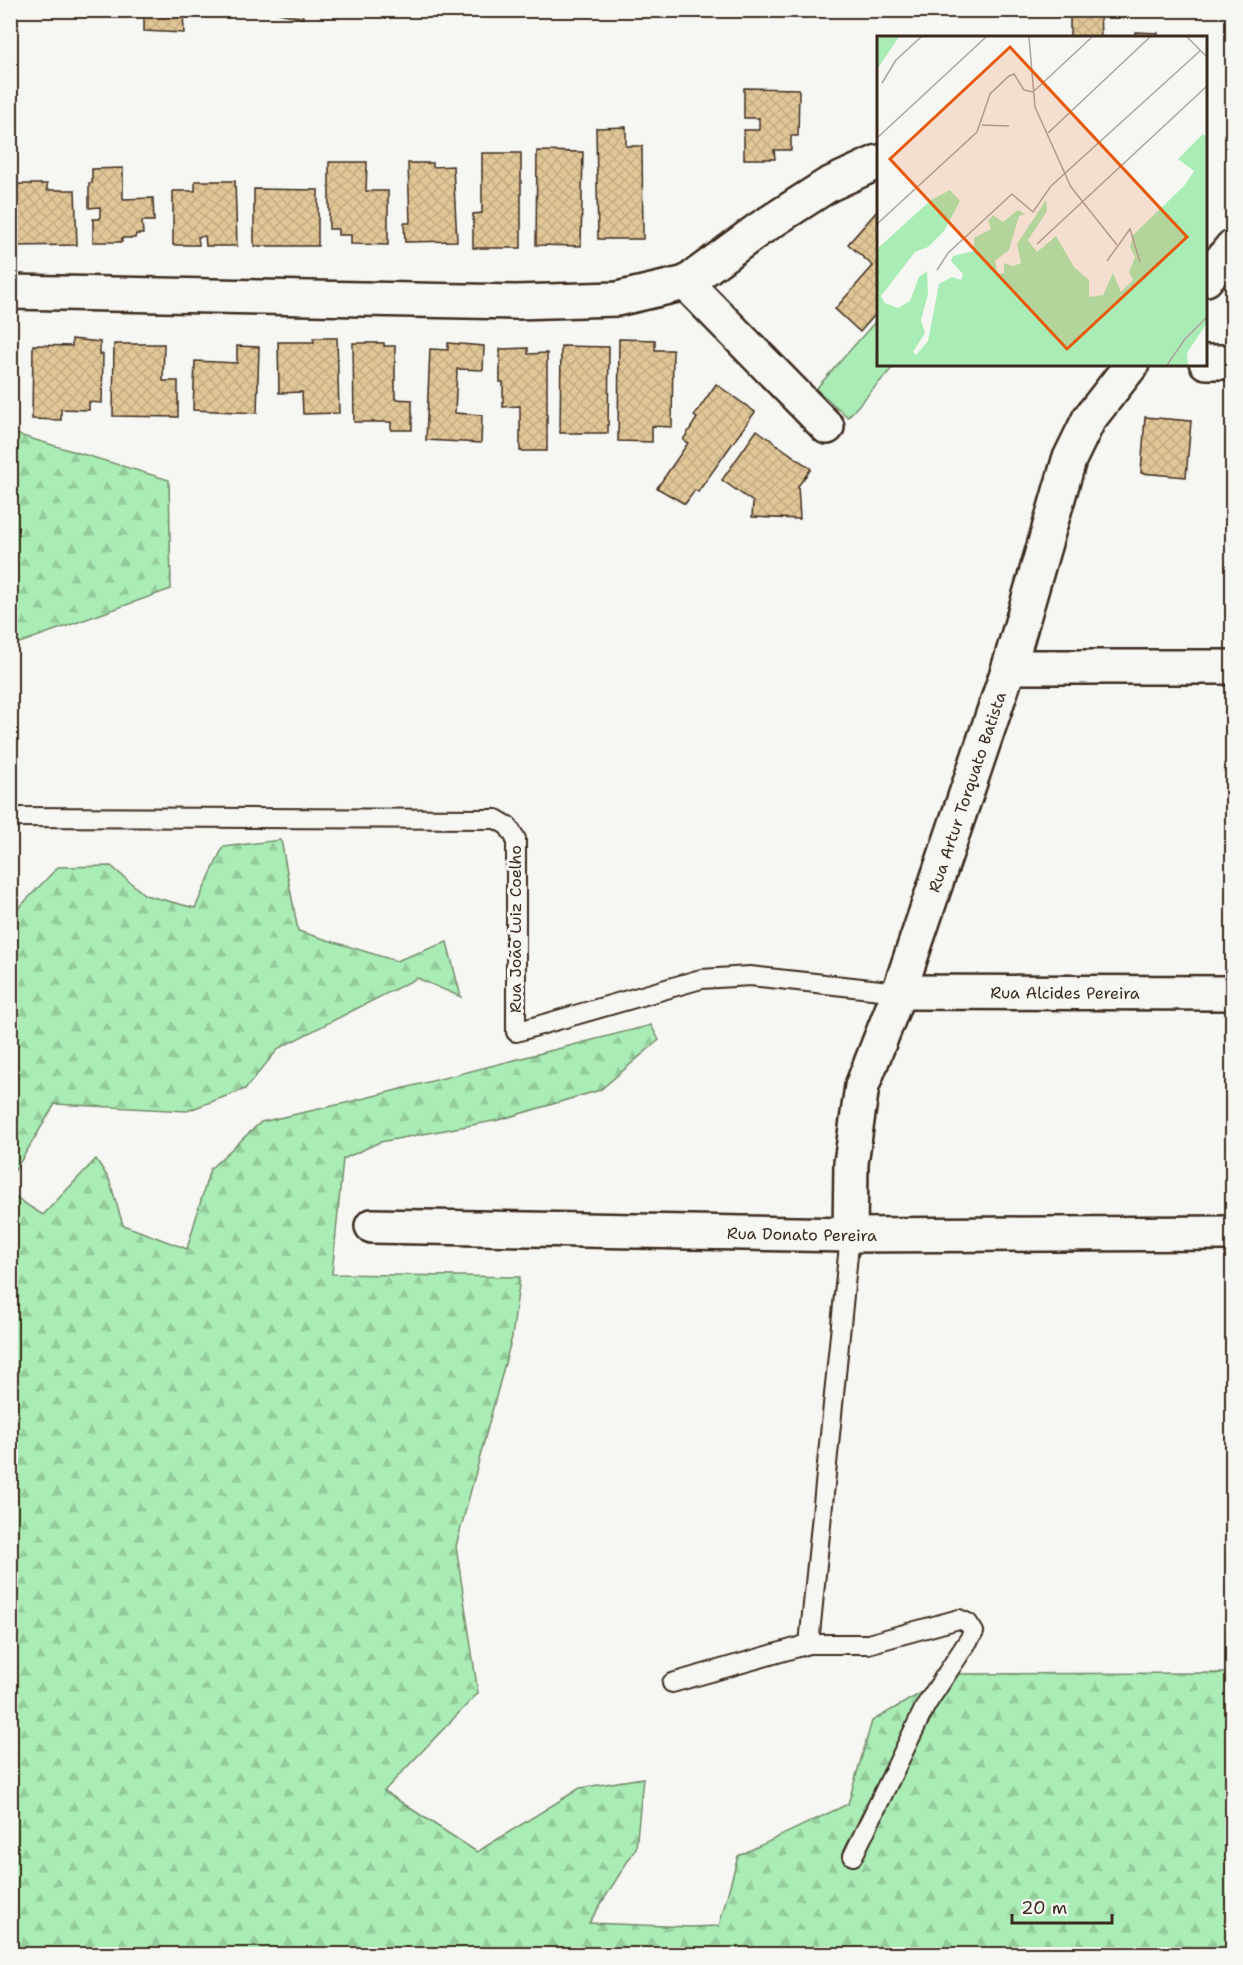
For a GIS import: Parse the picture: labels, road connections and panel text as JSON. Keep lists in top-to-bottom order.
{
  "streets": {
    "street": ["Rua Artur Torquato Batista", "Rua Alcides Pereira", "Rua Donato Pereira"],
    "lane": ["Rua João Luiz Coelho"]
  },
  "crossings": [
    ["Rua Artur Torquato Batista", "Rua João Luiz Coelho"],
    ["Rua Artur Torquato Batista", "Rua Alcides Pereira"],
    ["Rua Artur Torquato Batista", "Rua Donato Pereira"],
    ["Rua João Luiz Coelho", "Rua Alcides Pereira"]
  ],
  "scale_bar": "20 m"
}
